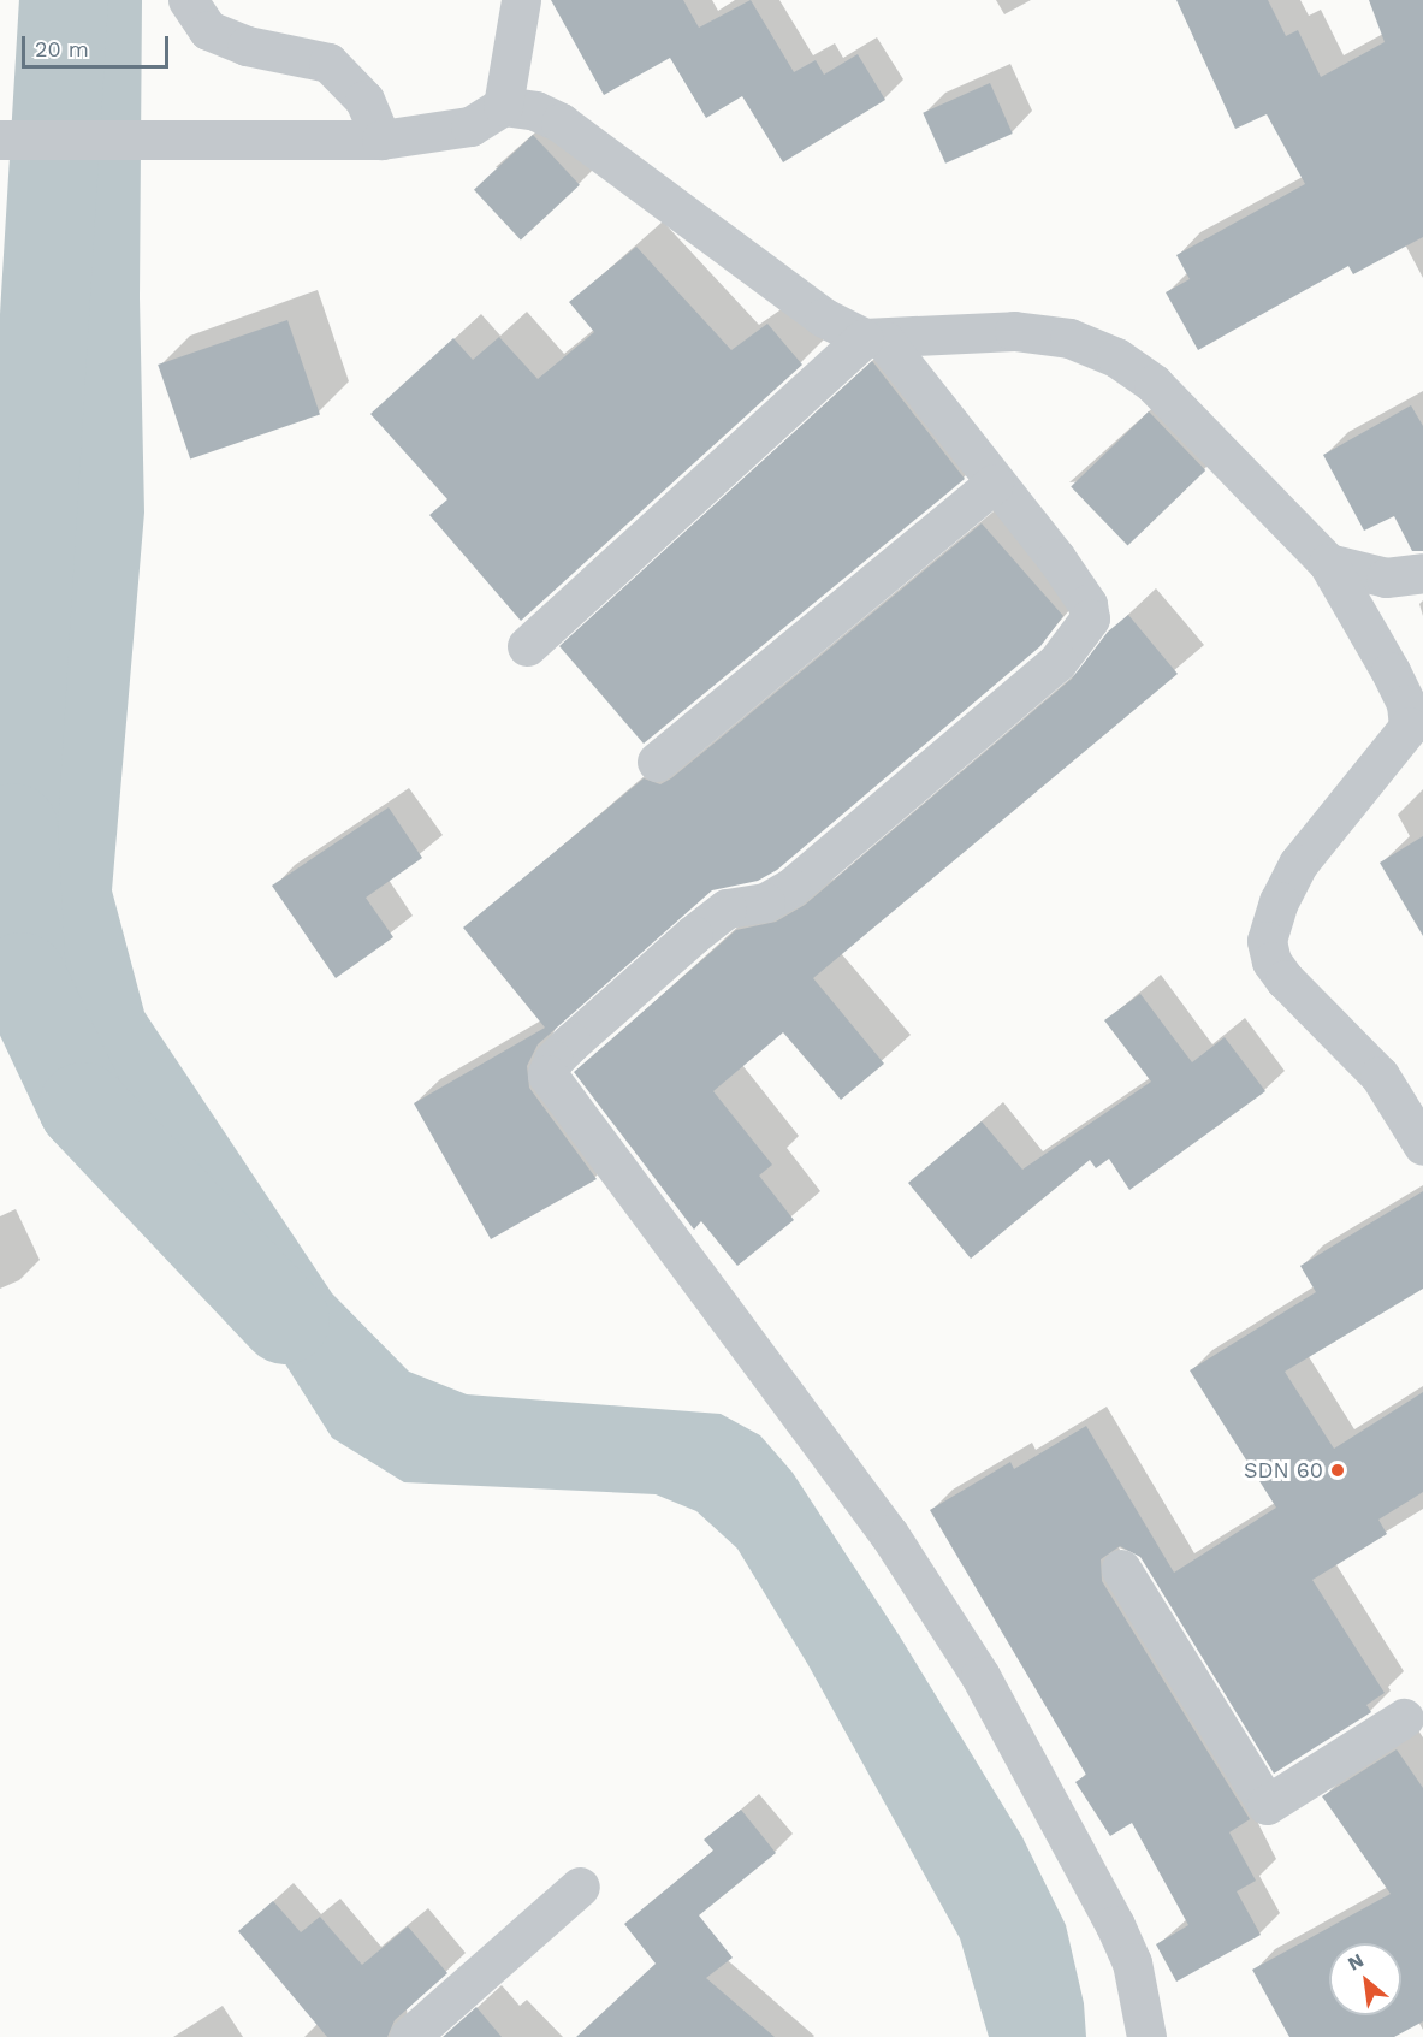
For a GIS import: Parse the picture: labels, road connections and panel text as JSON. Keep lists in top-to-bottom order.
{
  "places": ["SDN 60"],
  "scale_bar": "20 m",
  "north": "top left"
}
